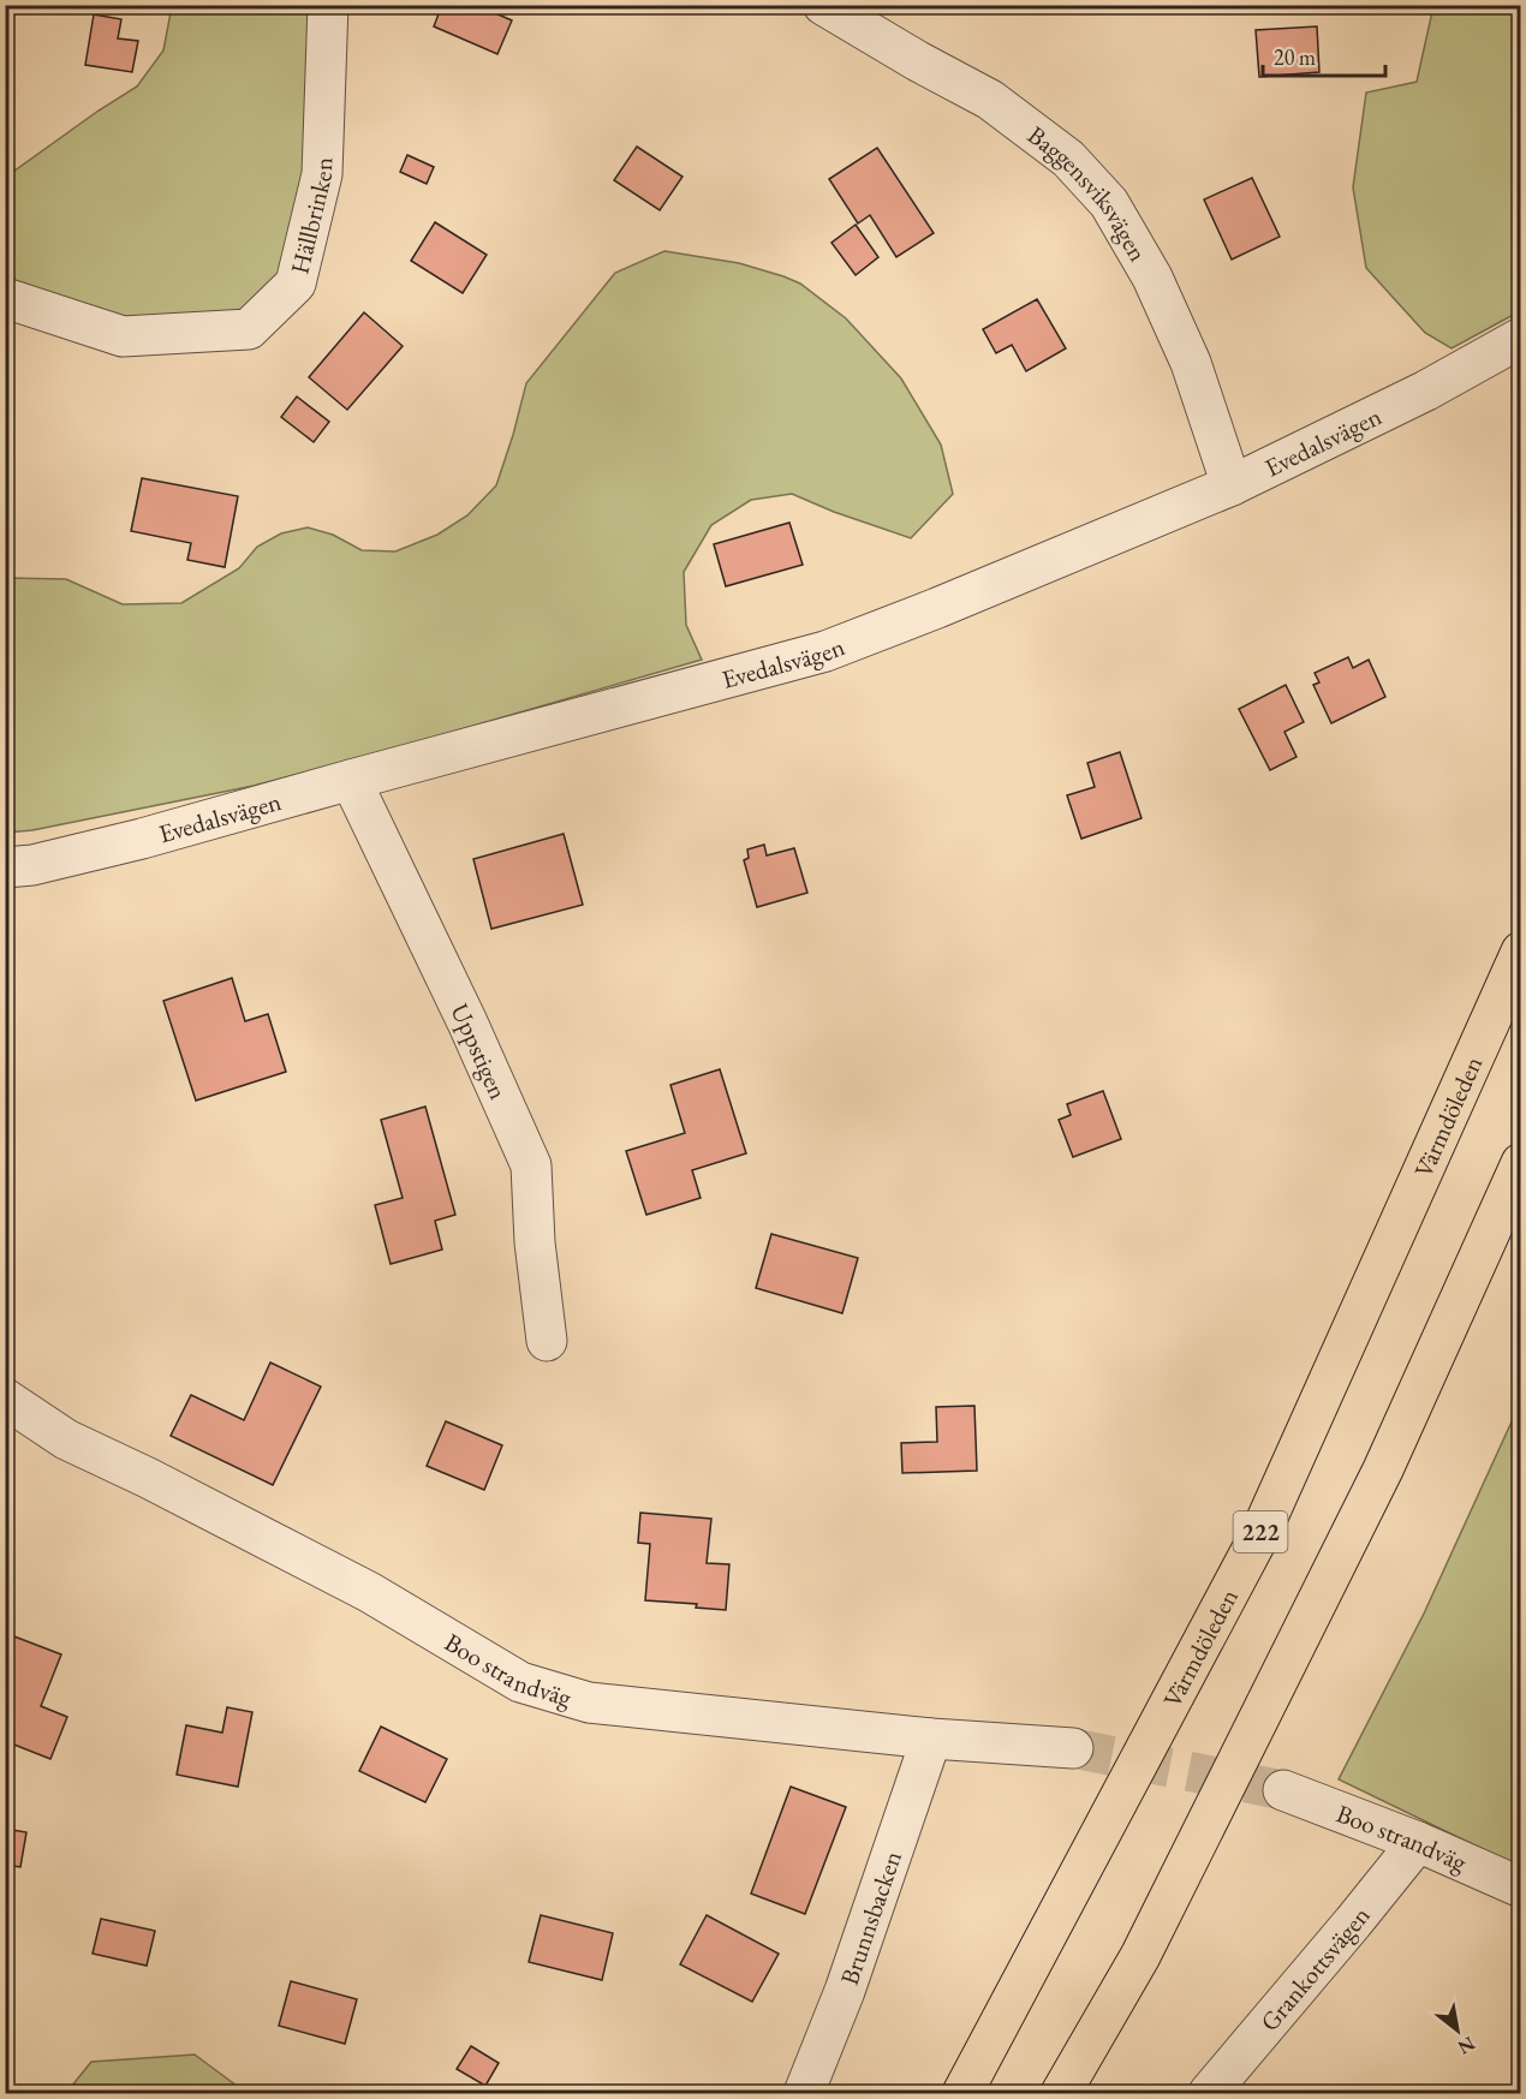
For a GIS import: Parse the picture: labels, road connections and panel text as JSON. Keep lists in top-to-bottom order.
{
  "streets": {
    "highway": ["Värmdöleden", "222"],
    "street": [
      "Baggensviksvägen",
      "Hällbrinken",
      "Evedalsvägen",
      "Uppstigen",
      "Boo strandväg",
      "Brunnsbacken",
      "Grankottsvägen"
    ]
  },
  "crossings": [
    ["Baggensviksvägen", "Evedalsvägen"],
    ["Evedalsvägen", "Uppstigen"],
    ["Boo strandväg", "Brunnsbacken"],
    ["Boo strandväg", "Grankottsvägen"]
  ],
  "scale_bar": "20 m",
  "north": "bottom right"
}
